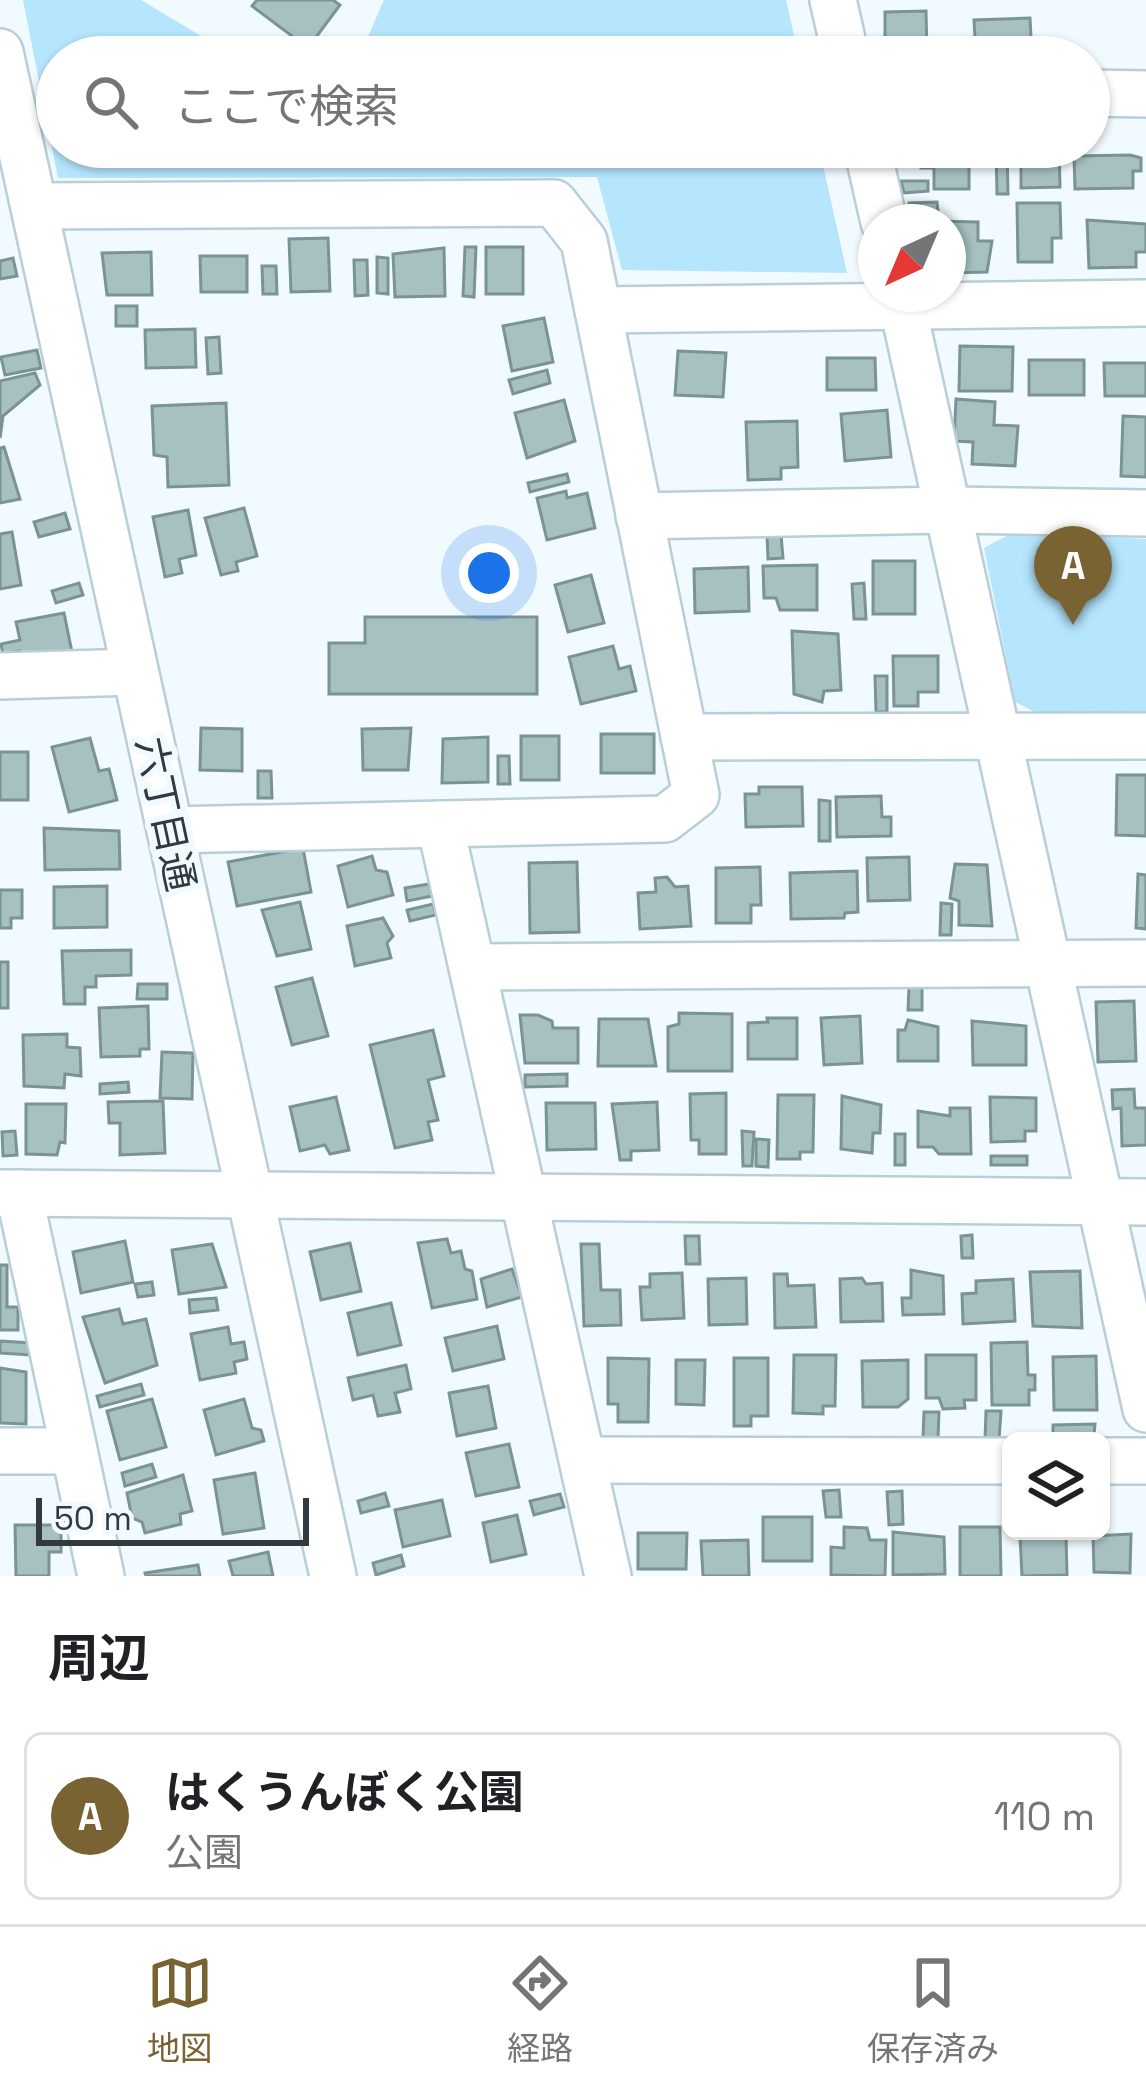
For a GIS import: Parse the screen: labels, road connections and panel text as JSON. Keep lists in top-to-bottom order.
{
  "streets": {
    "street": ["六丁目通"]
  },
  "scale_bar": "50 m",
  "north": "bottom left",
  "page": {
    "search": "ここで検索",
    "pins": "A",
    "scale": "50 m",
    "heading": "周辺",
    "list": [
      {
        "mark": "A",
        "name": "はくうんぼく公園",
        "note": "公園",
        "value": "110 m"
      }
    ],
    "nav": ["地図", "経路", "保存済み"]
  }
}
